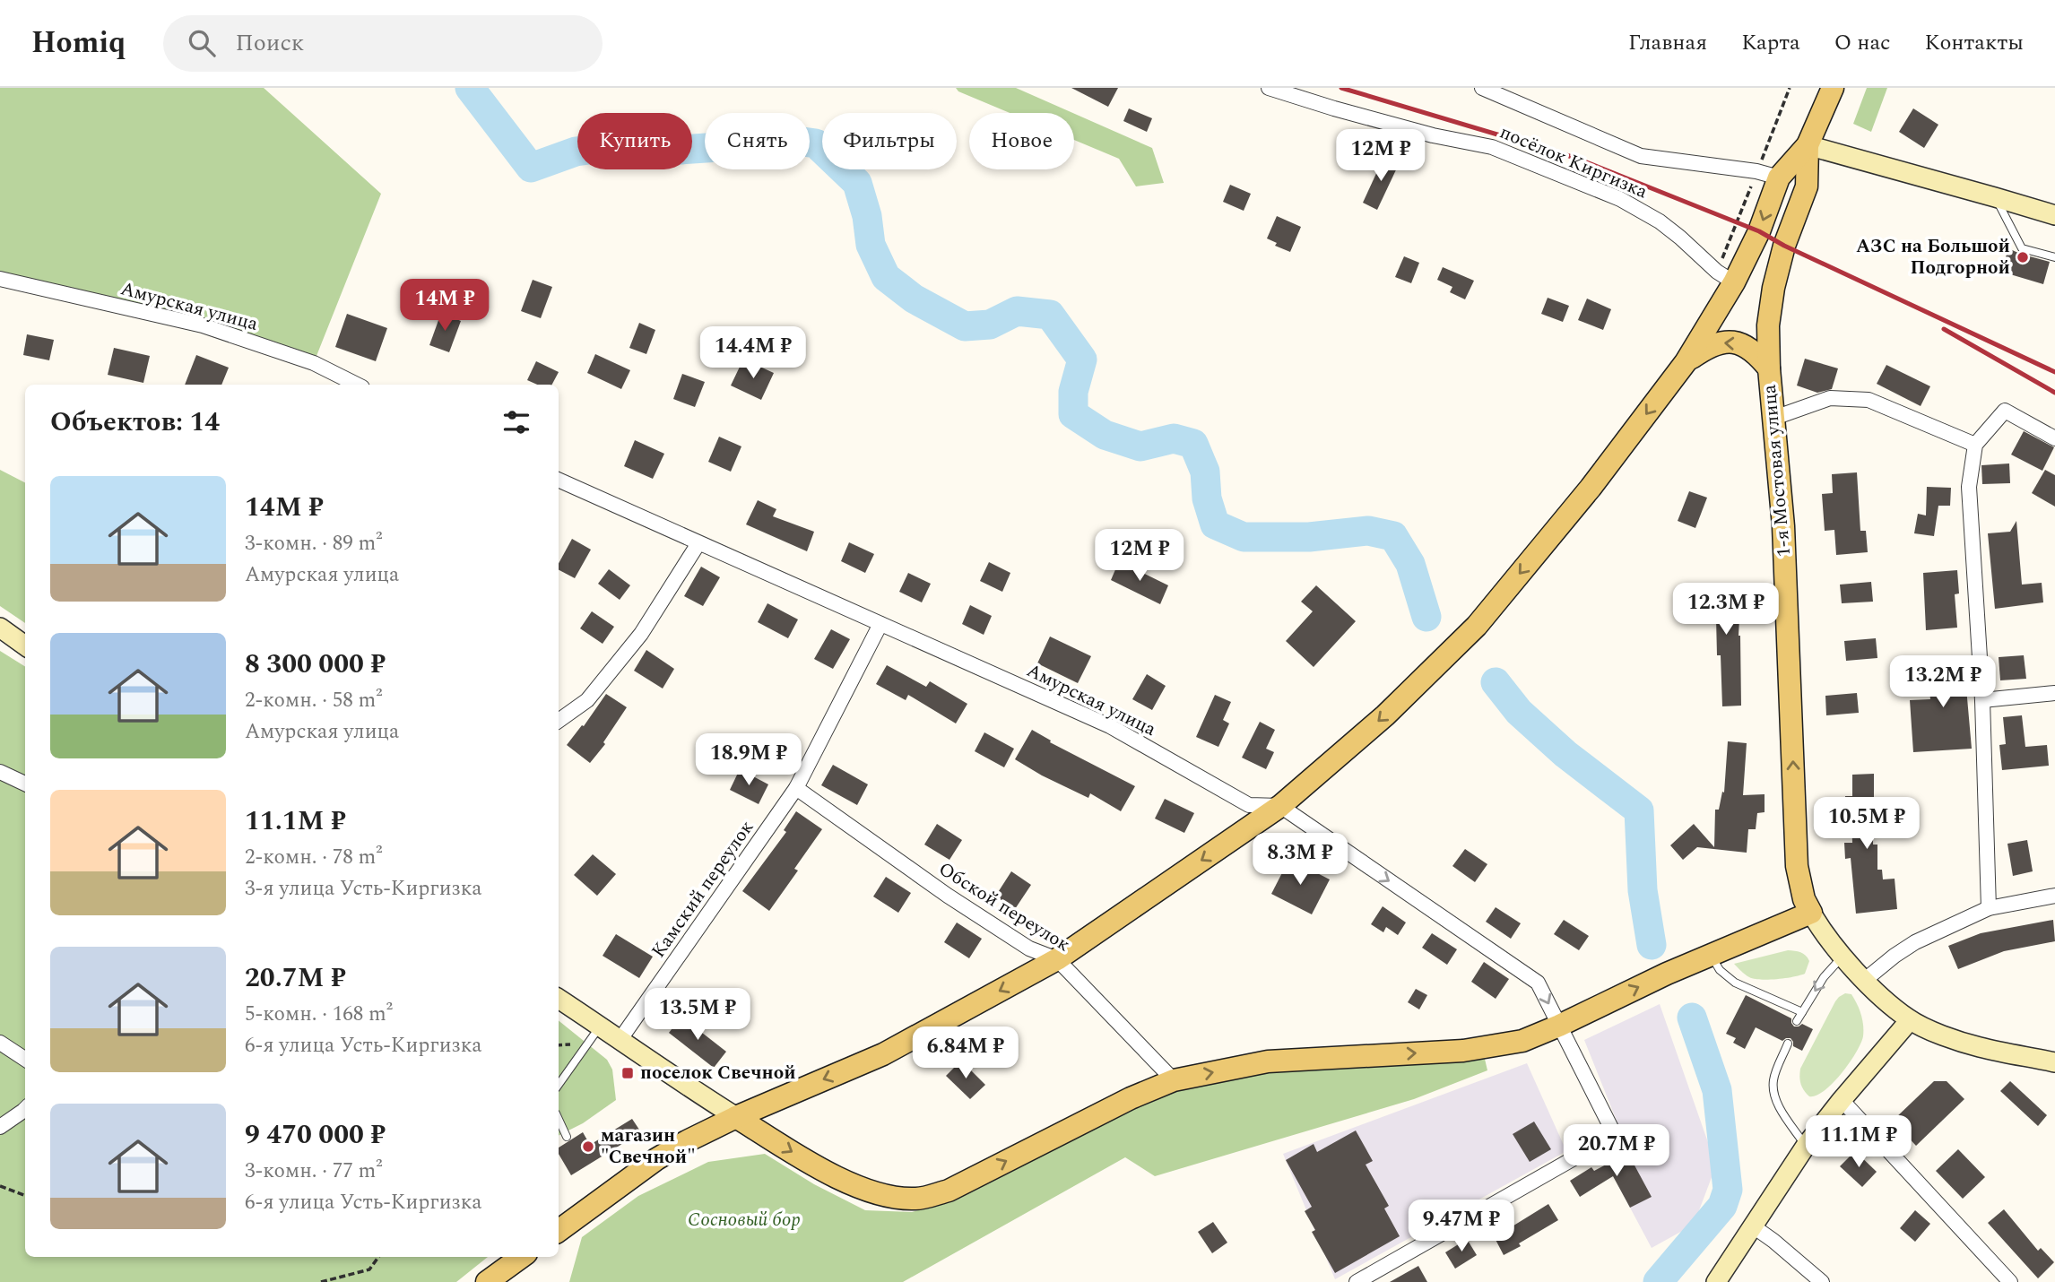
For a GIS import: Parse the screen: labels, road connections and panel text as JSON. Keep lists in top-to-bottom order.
{
  "streets": {
    "main road": ["1-я Мостовая улица"],
    "street": [
      "посёлок Киргизка",
      "Амурская улица",
      "Камский переулок",
      "Обской переулок"
    ]
  },
  "crossings": [
    ["Амурская улица", "Камский переулок"],
    ["Камский переулок", "Обской переулок"]
  ],
  "parks": ["Сосновый бор"],
  "places": {
    "other": ["АЗС на Большой Подгорной", "магазин \"Свечной\""],
    "transit": ["поселок Свечной"]
  },
  "page": {
    "header": "Homiq",
    "search": "Поиск",
    "nav": [
      "Главная",
      "Карта",
      "О нас",
      "Контакты"
    ],
    "chip": [
      "Купить",
      "Снять",
      "Фильтры",
      "Новое"
    ],
    "price": [
      "12M ₽",
      "14M ₽",
      "14.4M ₽",
      "12M ₽",
      "12.3M ₽",
      "13.2M ₽",
      "18.9M ₽",
      "10.5M ₽",
      "8.3M ₽",
      "13.5M ₽",
      "6.84M ₽",
      "11.1M ₽",
      "20.7M ₽",
      "9.47M ₽"
    ],
    "heading": "Объектов: 14",
    "list": [
      {
        "name": "14M ₽",
        "note": "3-комн. · 89 m² · Амурская улица"
      },
      {
        "name": "8 300 000 ₽",
        "note": "2-комн. · 58 m² · Амурская улица"
      },
      {
        "name": "11.1M ₽",
        "note": "2-комн. · 78 m² · 3-я улица Усть-Киргизка"
      },
      {
        "name": "20.7M ₽",
        "note": "5-комн. · 168 m² · 6-я улица Усть-Киргизка"
      },
      {
        "name": "9 470 000 ₽",
        "note": "3-комн. · 77 m² · 6-я улица Усть-Киргизка"
      }
    ]
  }
}
